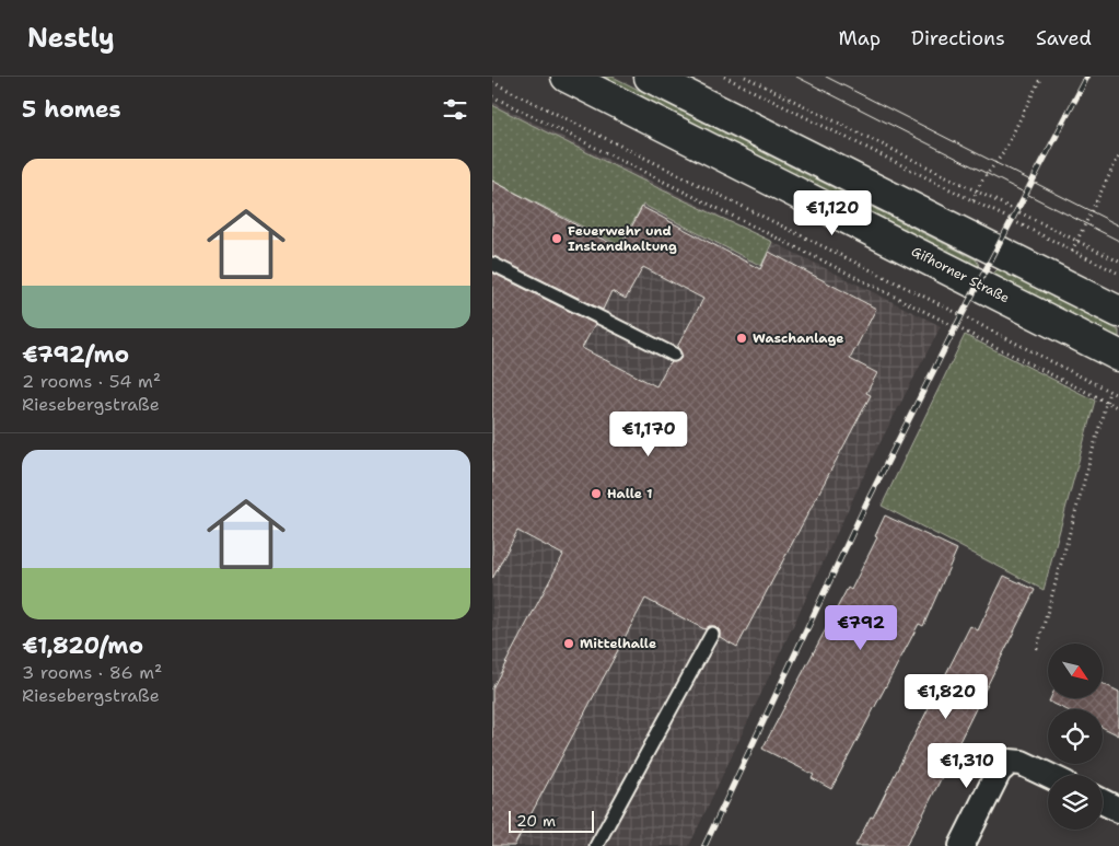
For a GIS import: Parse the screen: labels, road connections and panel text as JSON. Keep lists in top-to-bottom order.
{
  "streets": {
    "main road": ["Gifhorner Straße"]
  },
  "places": [
    "Feuerwehr und Instandhaltung",
    "Waschanlage",
    "Halle 1",
    "Mittelhalle"
  ],
  "scale_bar": "20 m",
  "north": "bottom right",
  "page": {
    "header": "Nestly",
    "nav": ["Map", "Directions", "Saved"],
    "heading": "5 homes",
    "list": [
      {
        "name": "€792/mo",
        "note": "2 rooms · 54 m² · Riesebergstraße"
      },
      {
        "name": "€1,820/mo",
        "note": "3 rooms · 86 m² · Riesebergstraße"
      }
    ],
    "price": [
      "€1,120",
      "€1,170",
      "€792",
      "€1,820",
      "€1,310"
    ],
    "scale": "20 m"
  }
}
